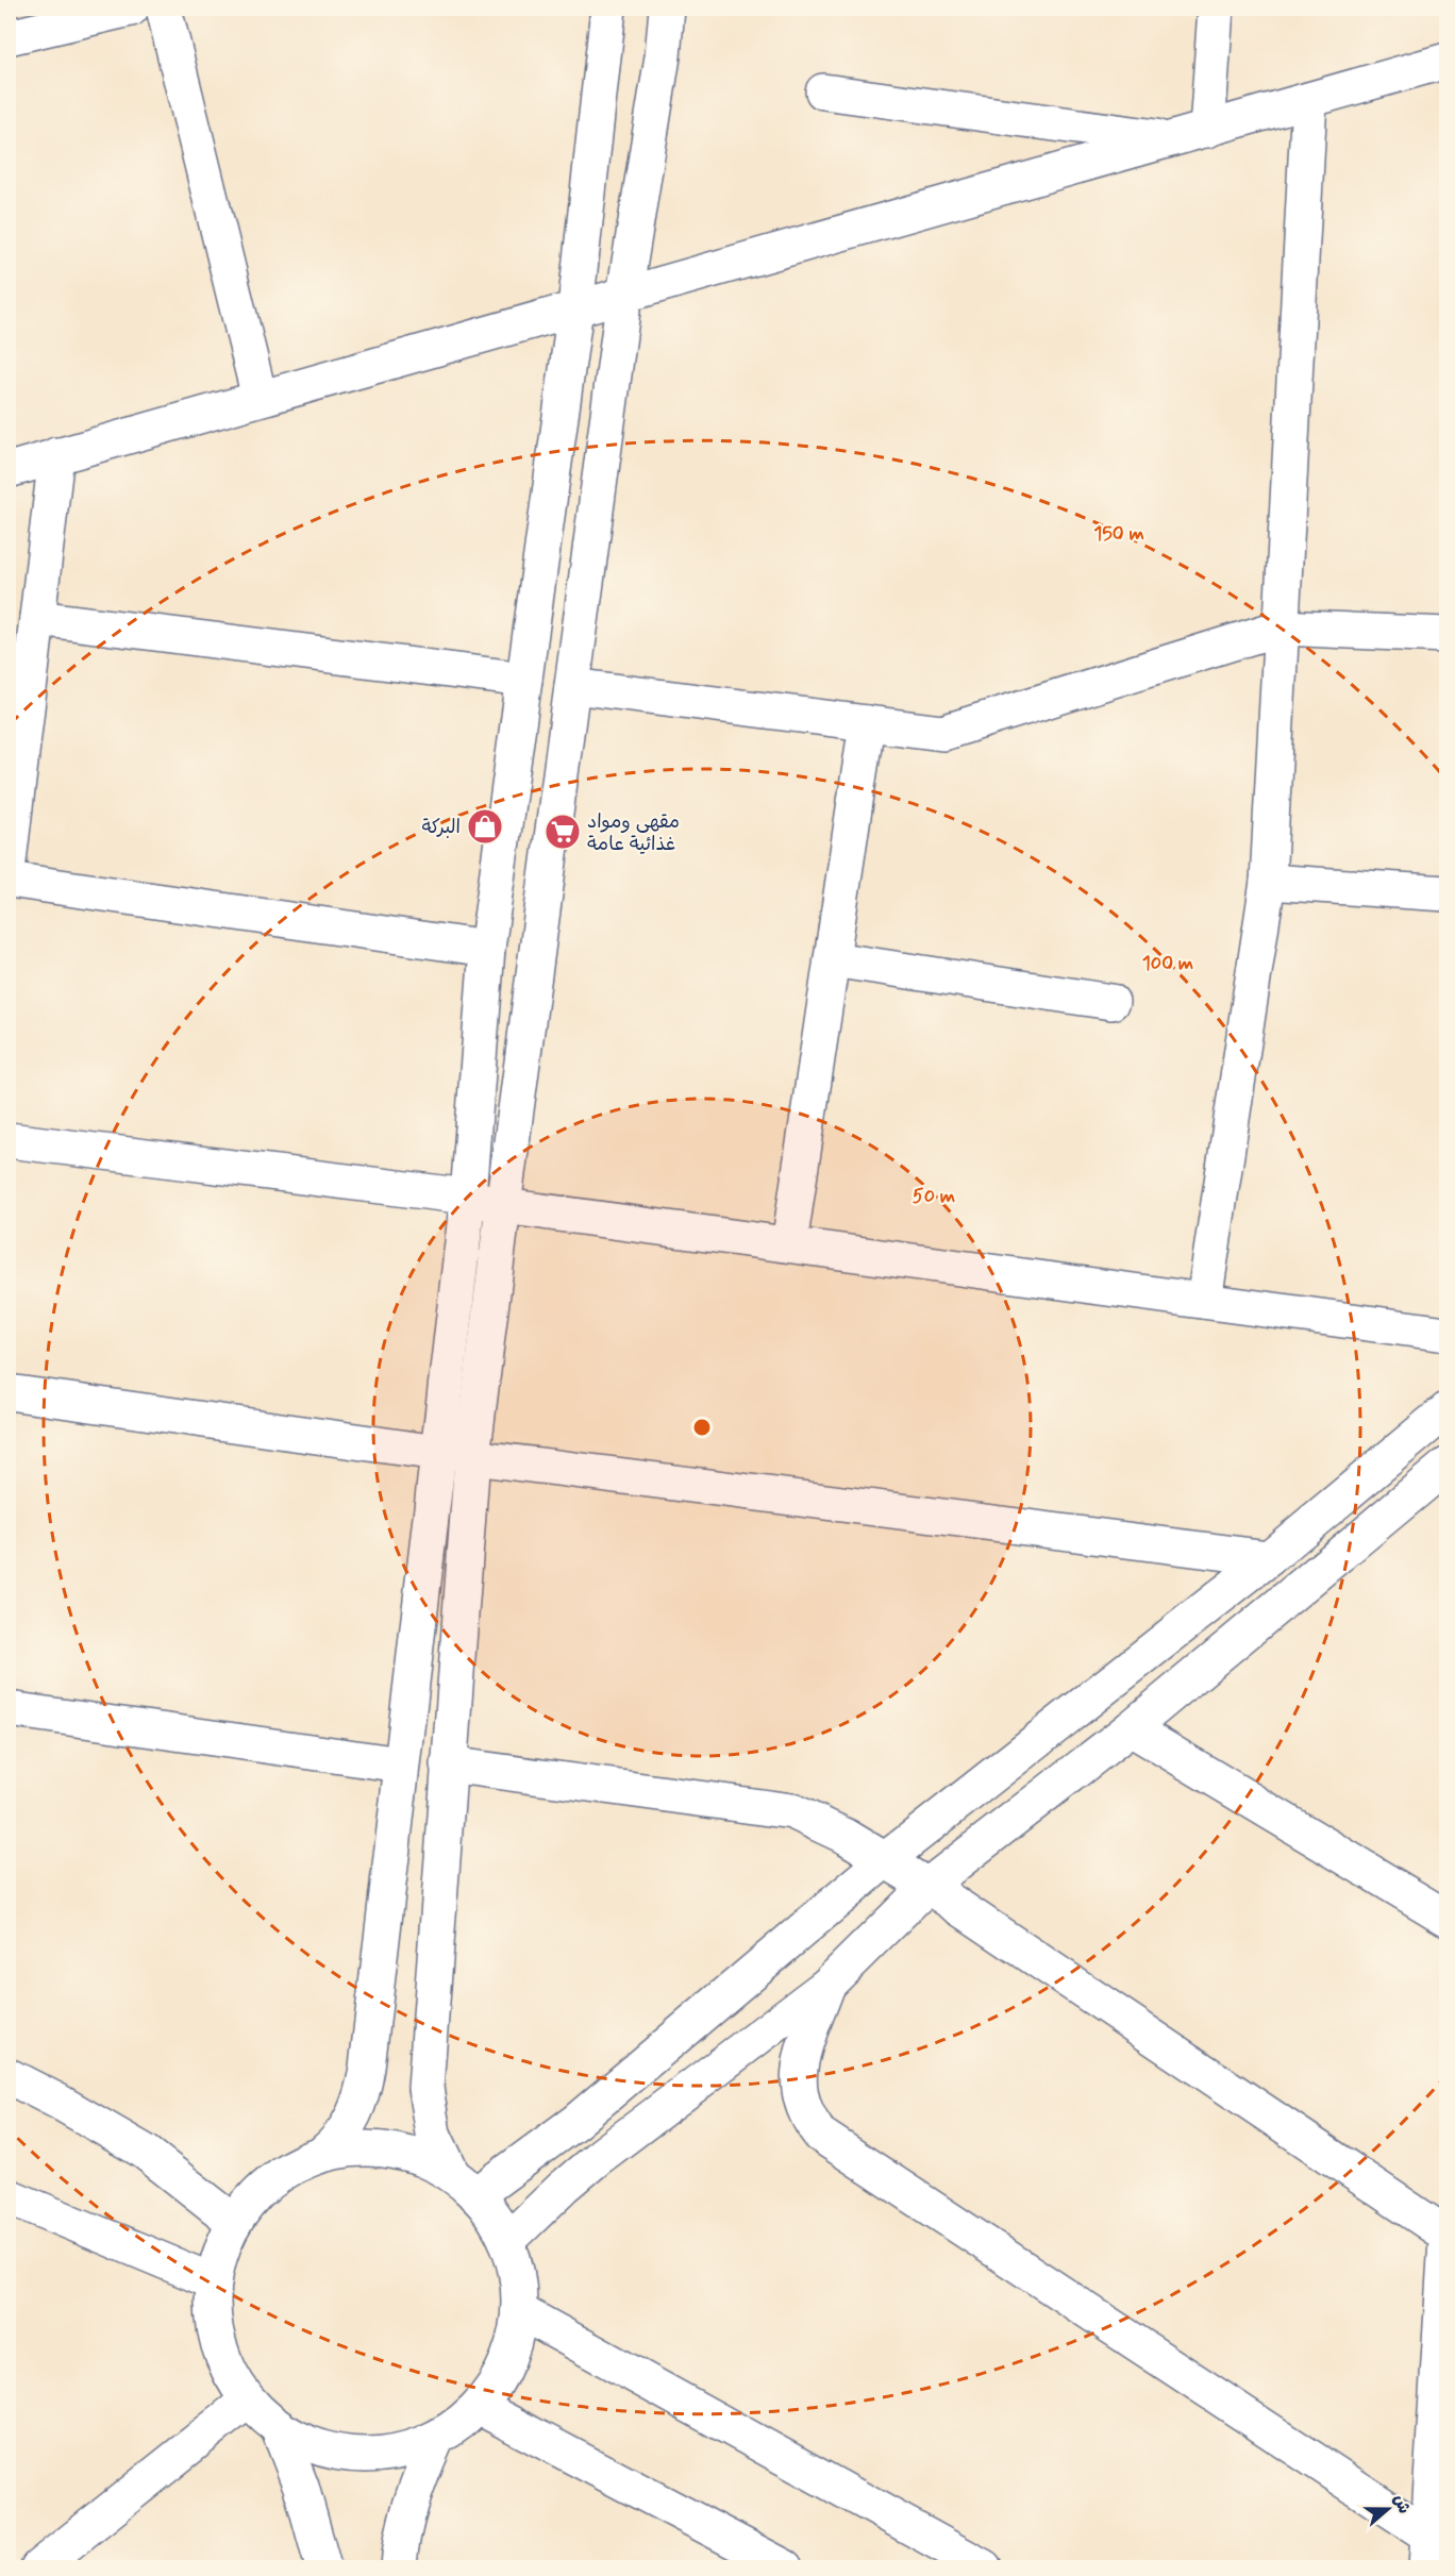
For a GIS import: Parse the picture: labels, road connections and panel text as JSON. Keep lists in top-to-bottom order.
{
  "places": {
    "shop": ["البركة"],
    "supermarket": ["مقهى ومواد غذائية عامة"]
  },
  "north": "right",
  "rings": ["150 m", "100 m", "50 m"]
}
